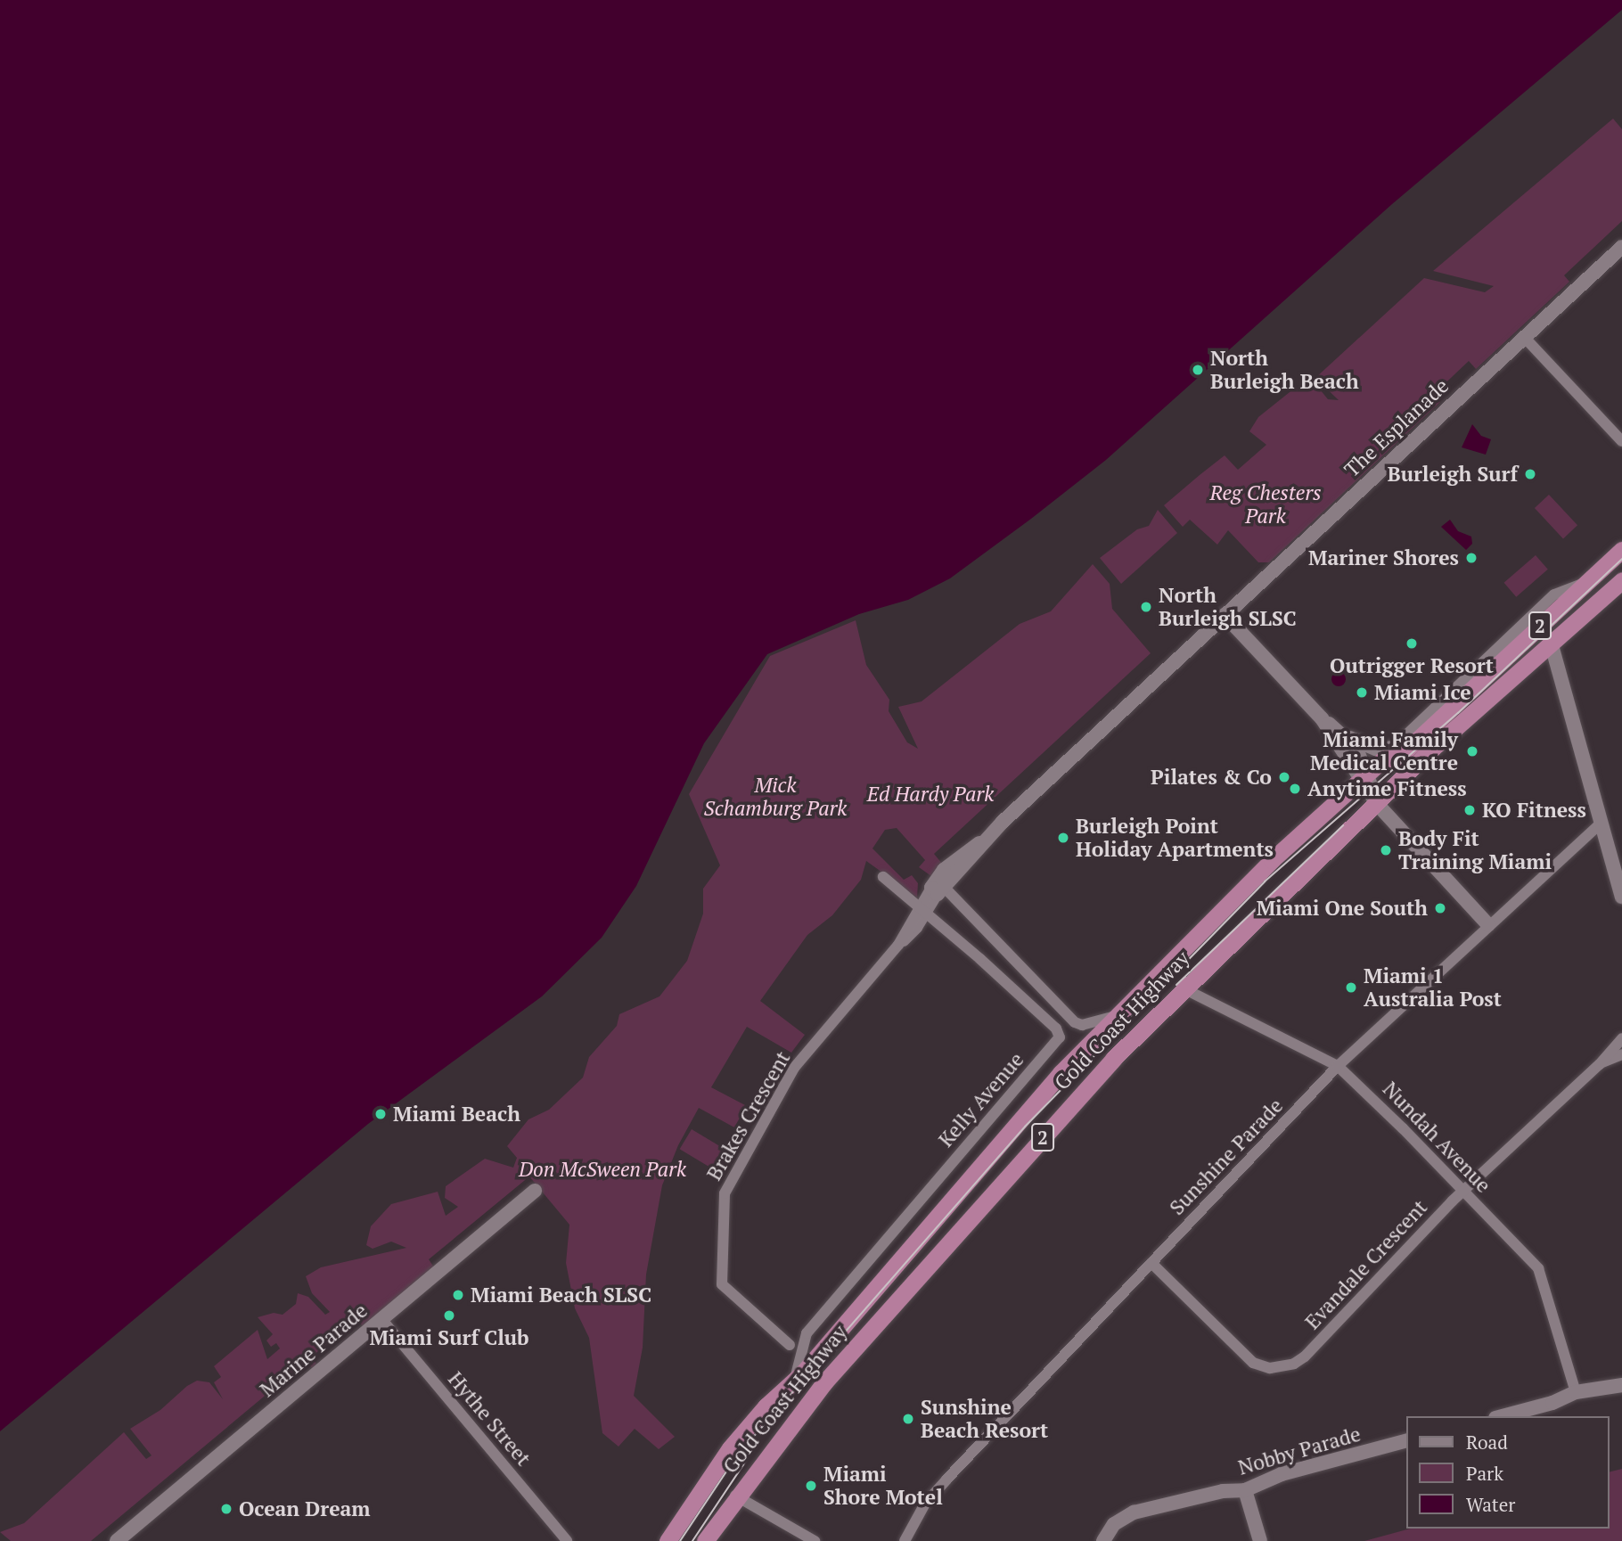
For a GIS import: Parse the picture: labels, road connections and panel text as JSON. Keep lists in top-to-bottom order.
{
  "streets": {
    "highway": ["2", "Gold Coast Highway"],
    "street": [
      "The Esplanade",
      "Kelly Avenue",
      "Brakes Crescent",
      "Nundah Avenue",
      "Sunshine Parade",
      "Evandale Crescent",
      "Marine Parade",
      "Hythe Street",
      "Nobby Parade"
    ]
  },
  "crossings": [
    ["The Esplanade", "Brakes Crescent"],
    ["Gold Coast Highway", "Kelly Avenue"],
    ["Gold Coast Highway", "Nundah Avenue"],
    ["Kelly Avenue", "Brakes Crescent"],
    ["Nundah Avenue", "Sunshine Parade"],
    ["Nundah Avenue", "Evandale Crescent"],
    ["Sunshine Parade", "Evandale Crescent"],
    ["Marine Parade", "Hythe Street"]
  ],
  "parks": [
    "Reg Chesters Park",
    "Mick Schamburg Park",
    "Ed Hardy Park",
    "Don McSween Park"
  ],
  "places": [
    "North Burleigh Beach",
    "Burleigh Surf",
    "Mariner Shores",
    "North Burleigh SLSC",
    "Outrigger Resort",
    "Miami Ice",
    "Miami Family Medical Centre",
    "Pilates & Co",
    "Anytime Fitness",
    "KO Fitness",
    "Burleigh Point Holiday Apartments",
    "Body Fit Training Miami",
    "Miami One South",
    "Miami 1 Australia Post",
    "Miami Beach",
    "Miami Beach SLSC",
    "Miami Surf Club",
    "Sunshine Beach Resort",
    "Miami Shore Motel",
    "Ocean Dream"
  ],
  "legend": ["Road", "Park", "Water"]
}
